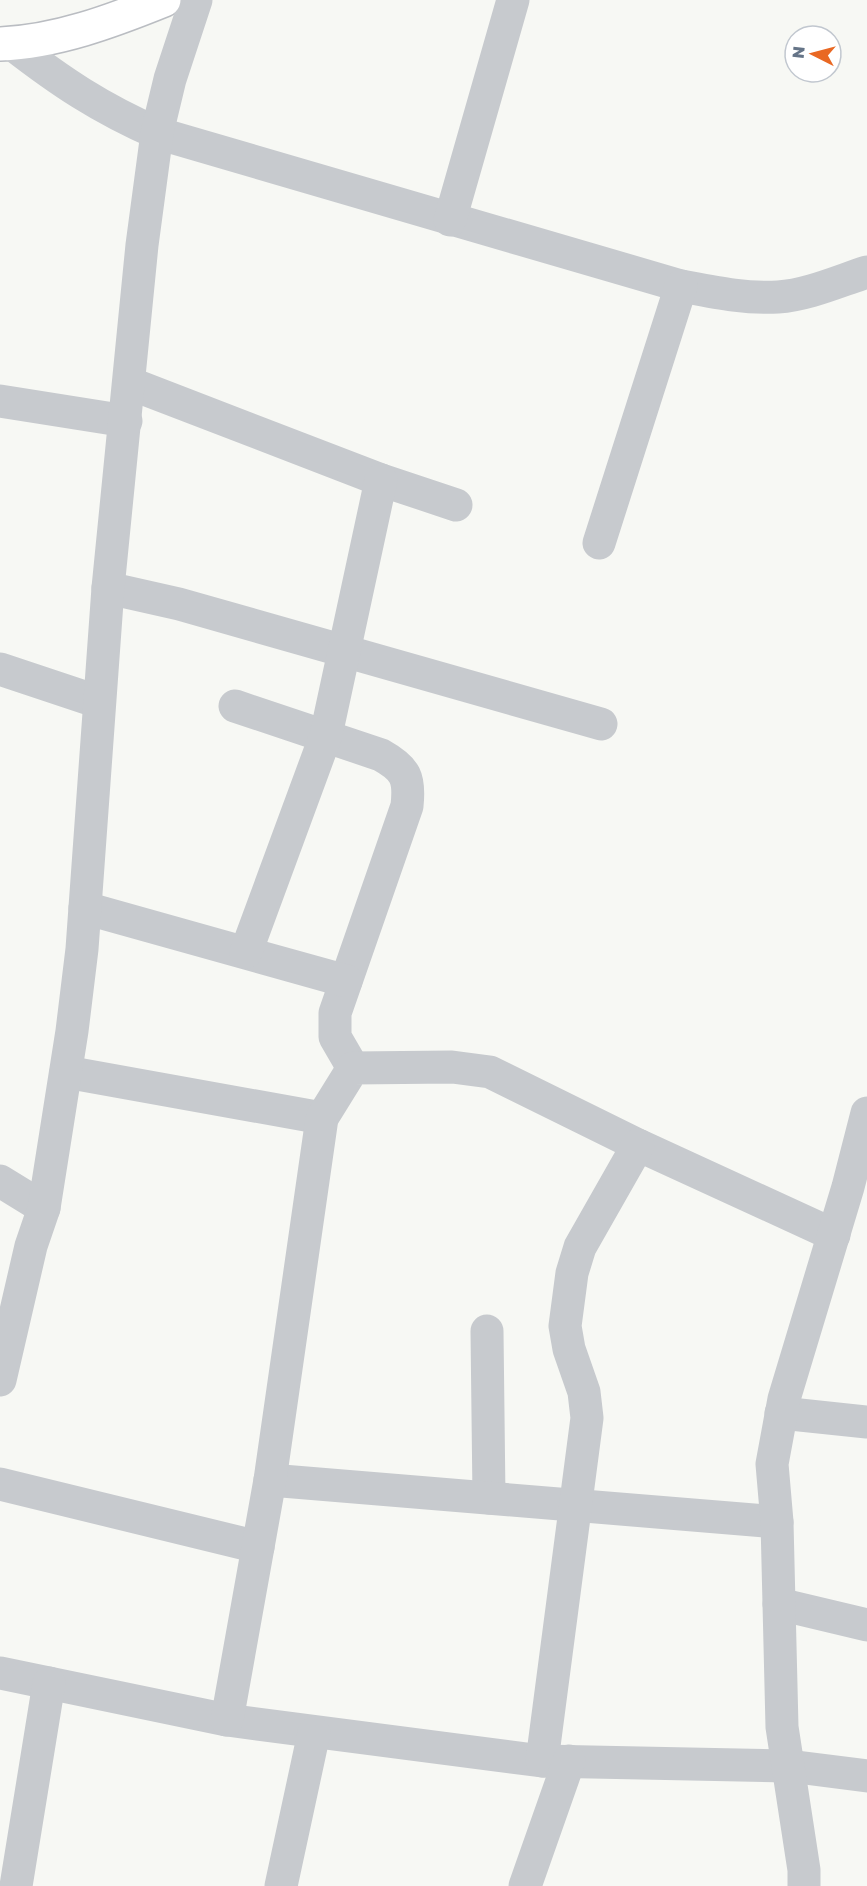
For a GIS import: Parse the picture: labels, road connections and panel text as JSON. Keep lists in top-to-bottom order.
{
  "north": "left"
}
